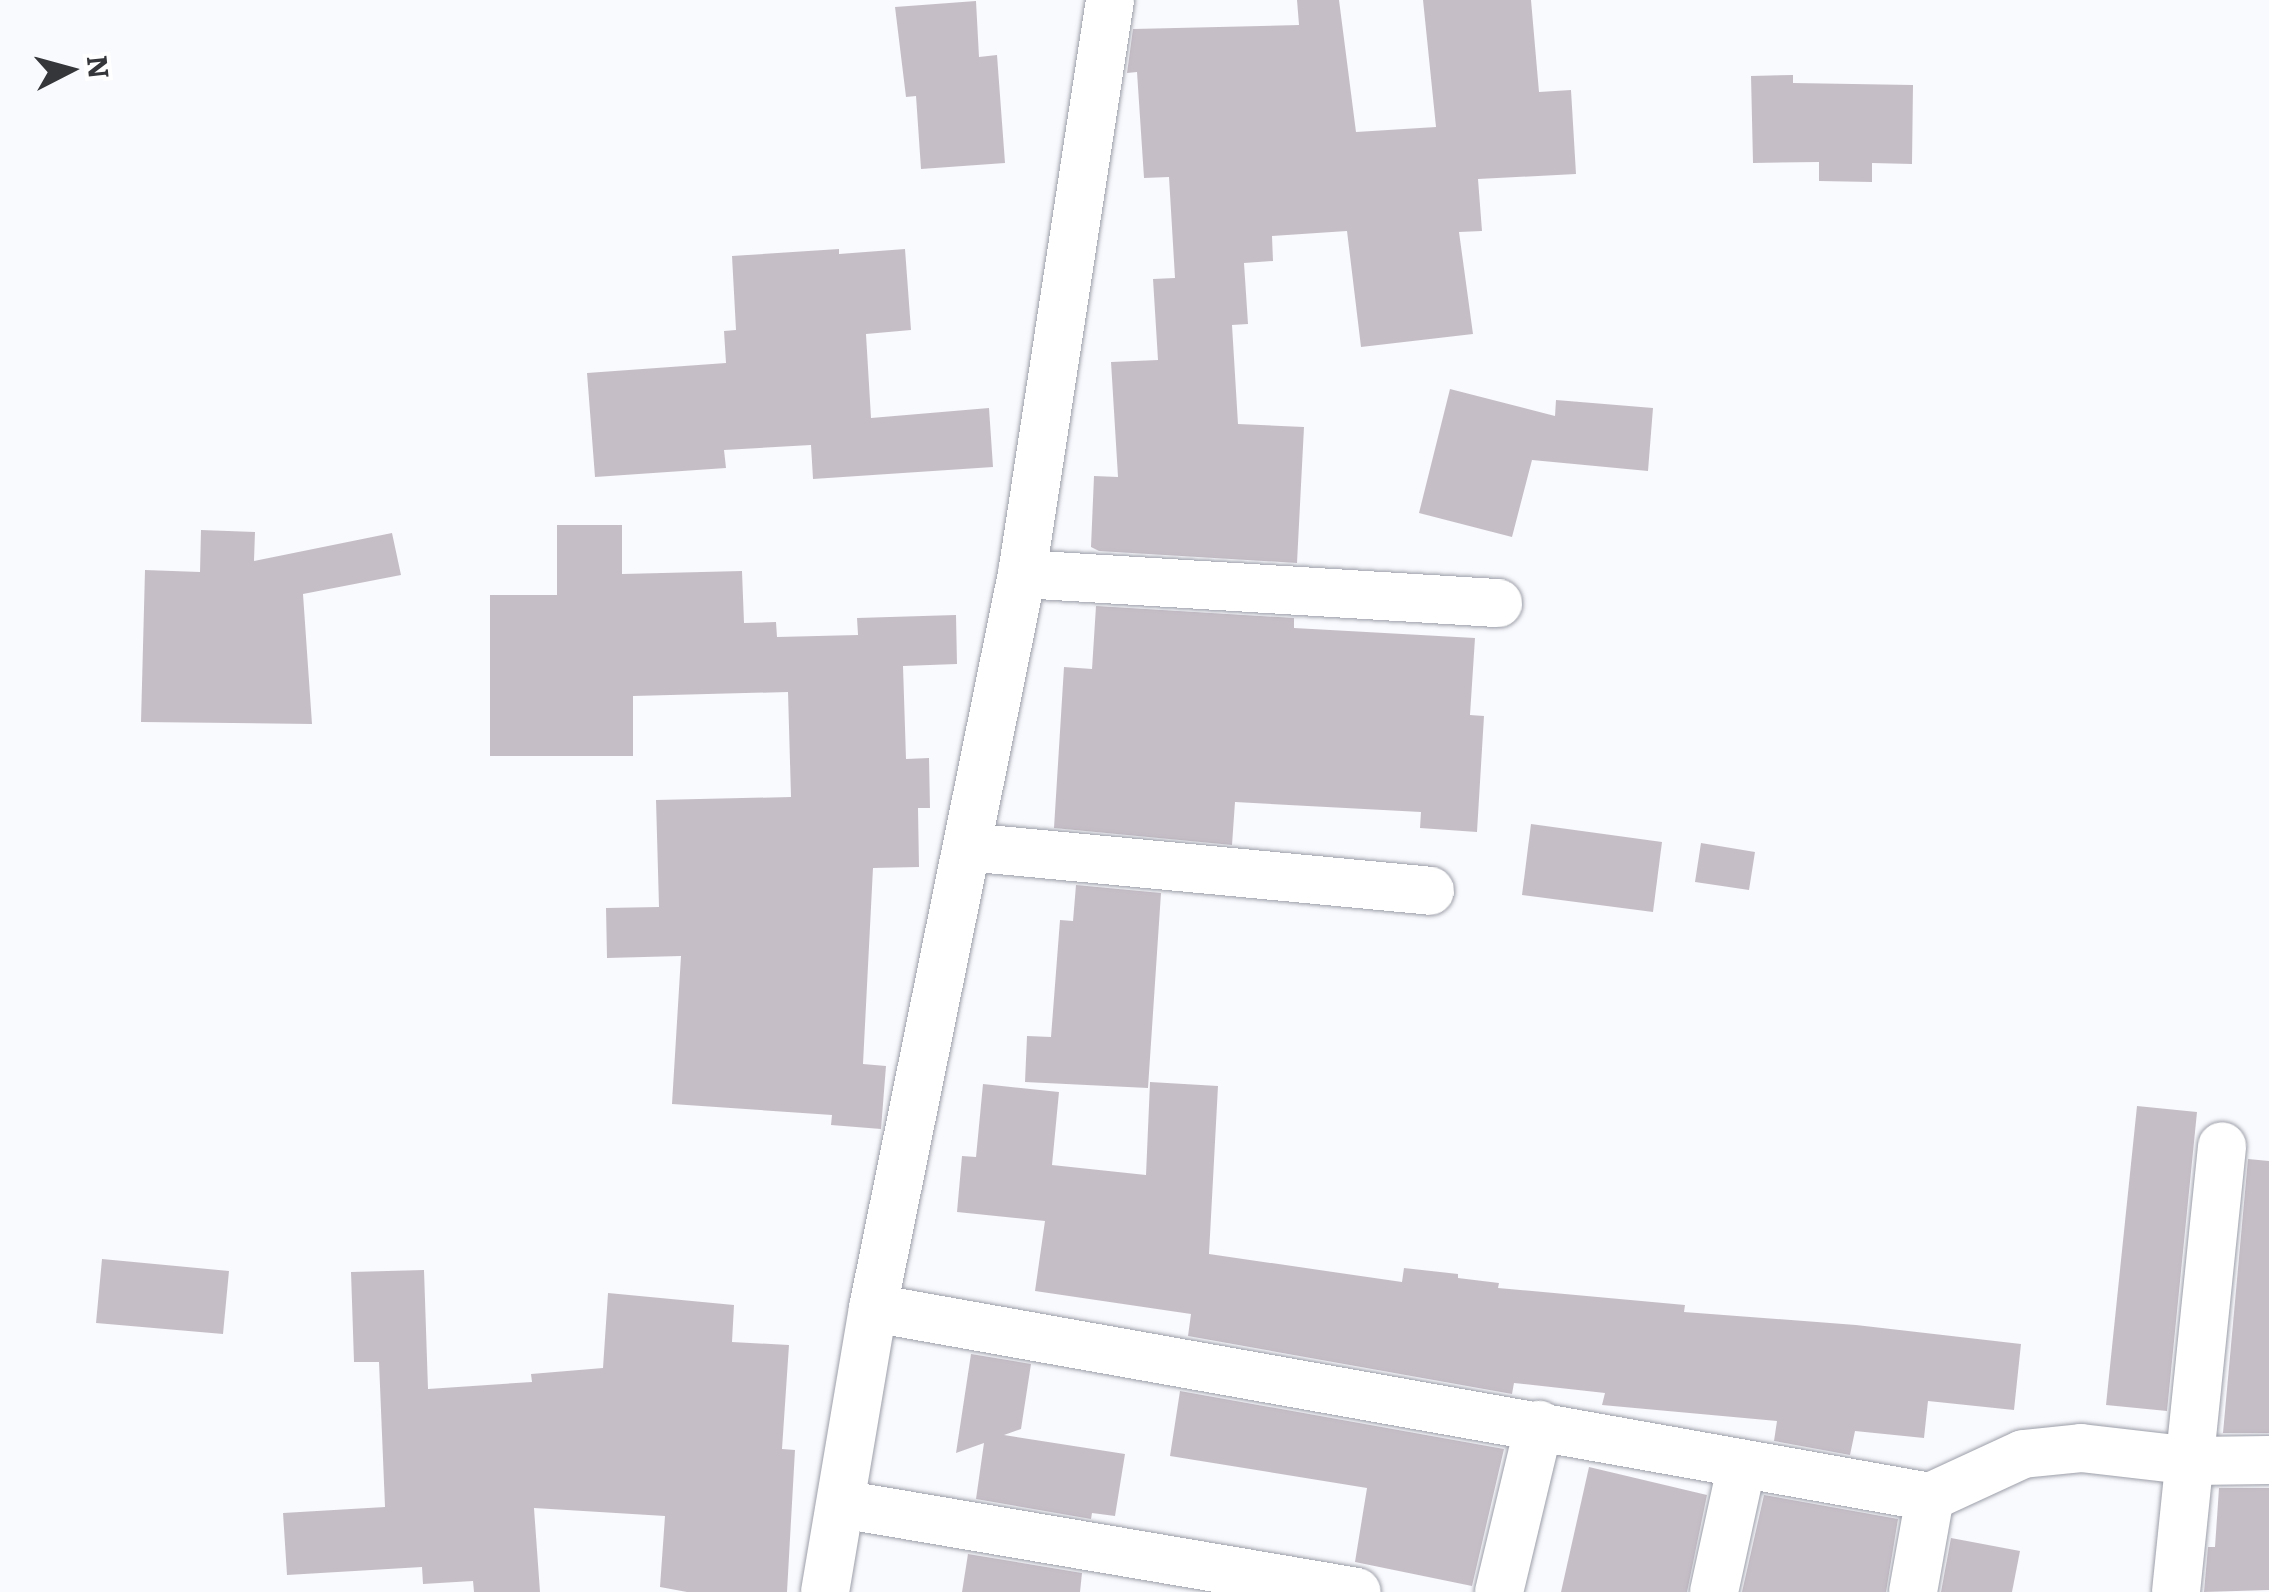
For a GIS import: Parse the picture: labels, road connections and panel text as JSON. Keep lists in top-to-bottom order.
{
  "north": "right"
}
